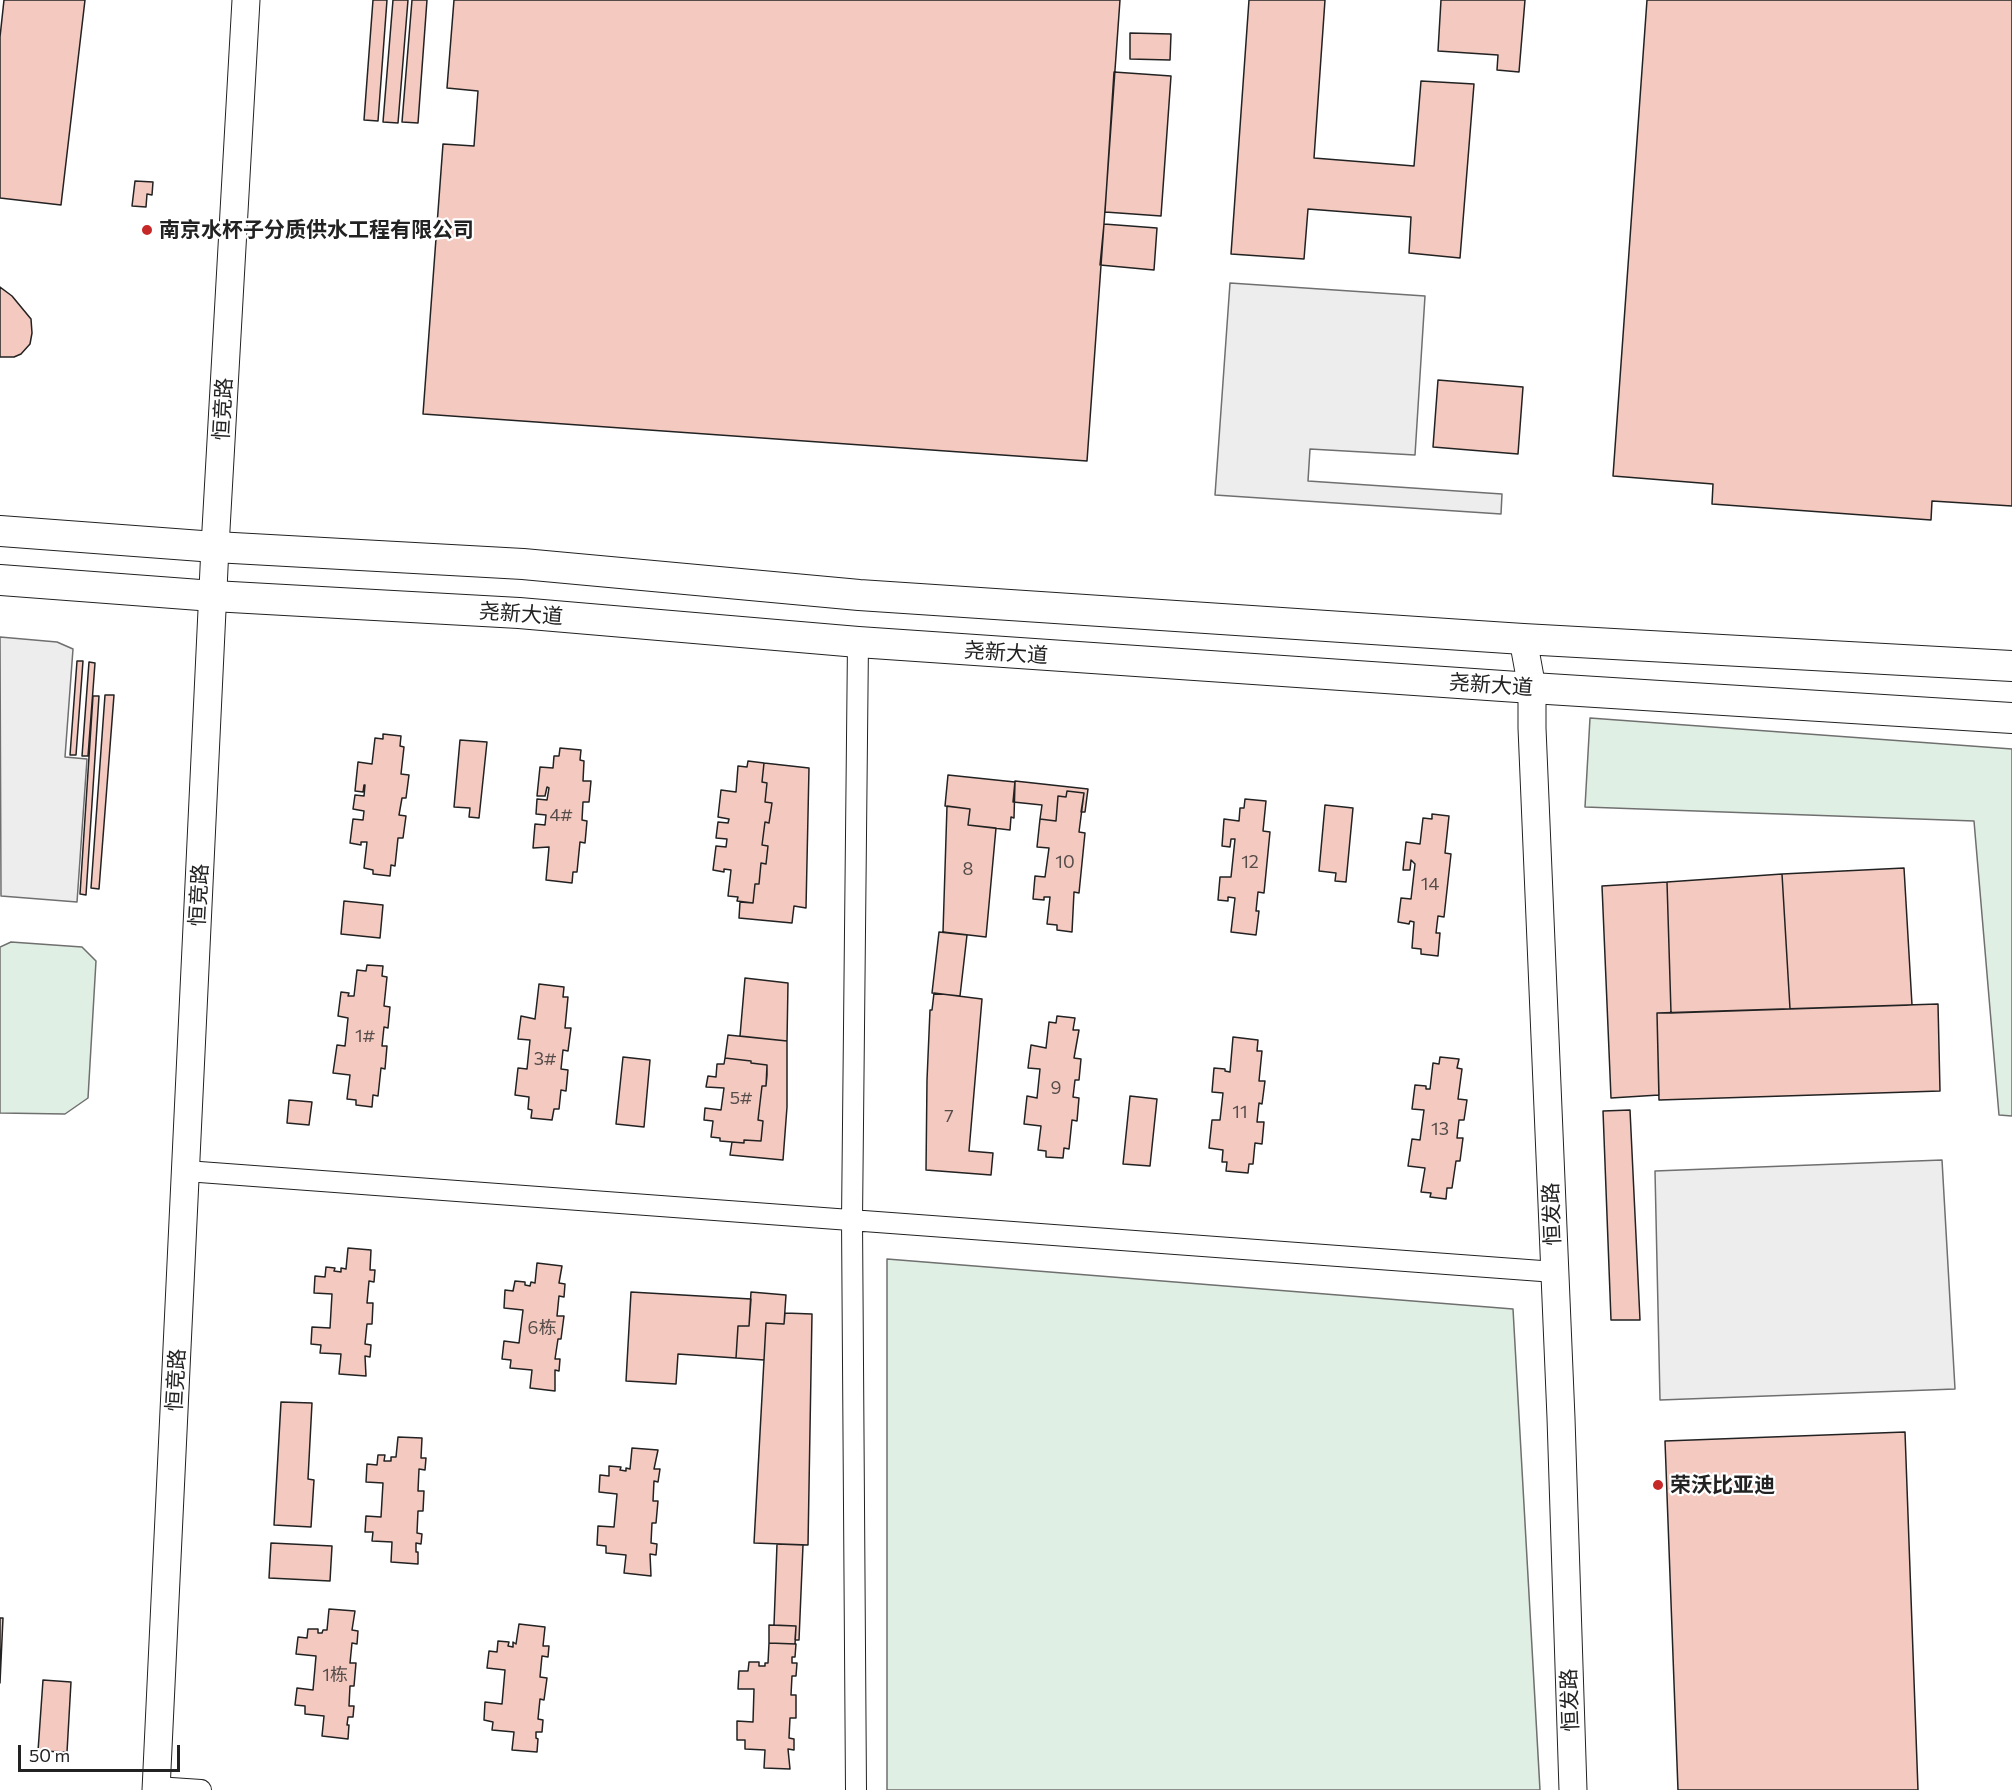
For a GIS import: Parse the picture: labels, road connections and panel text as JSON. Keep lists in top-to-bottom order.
{
  "streets": {
    "main road": ["尧新大道"],
    "street": ["恒竞路", "恒发路"]
  },
  "crossings": [
    ["恒竞路", "尧新大道"],
    ["尧新大道", "恒发路"]
  ],
  "places": ["南京水杯子分质供水工程有限公司", "荣沃比亚迪"],
  "house_numbers": [
    "4#",
    "10",
    "12",
    "8",
    "14",
    "1#",
    "3#",
    "9",
    "5#",
    "11",
    "7",
    "13",
    "6栋",
    "1栋"
  ],
  "scale_bar": "50 m"
}
